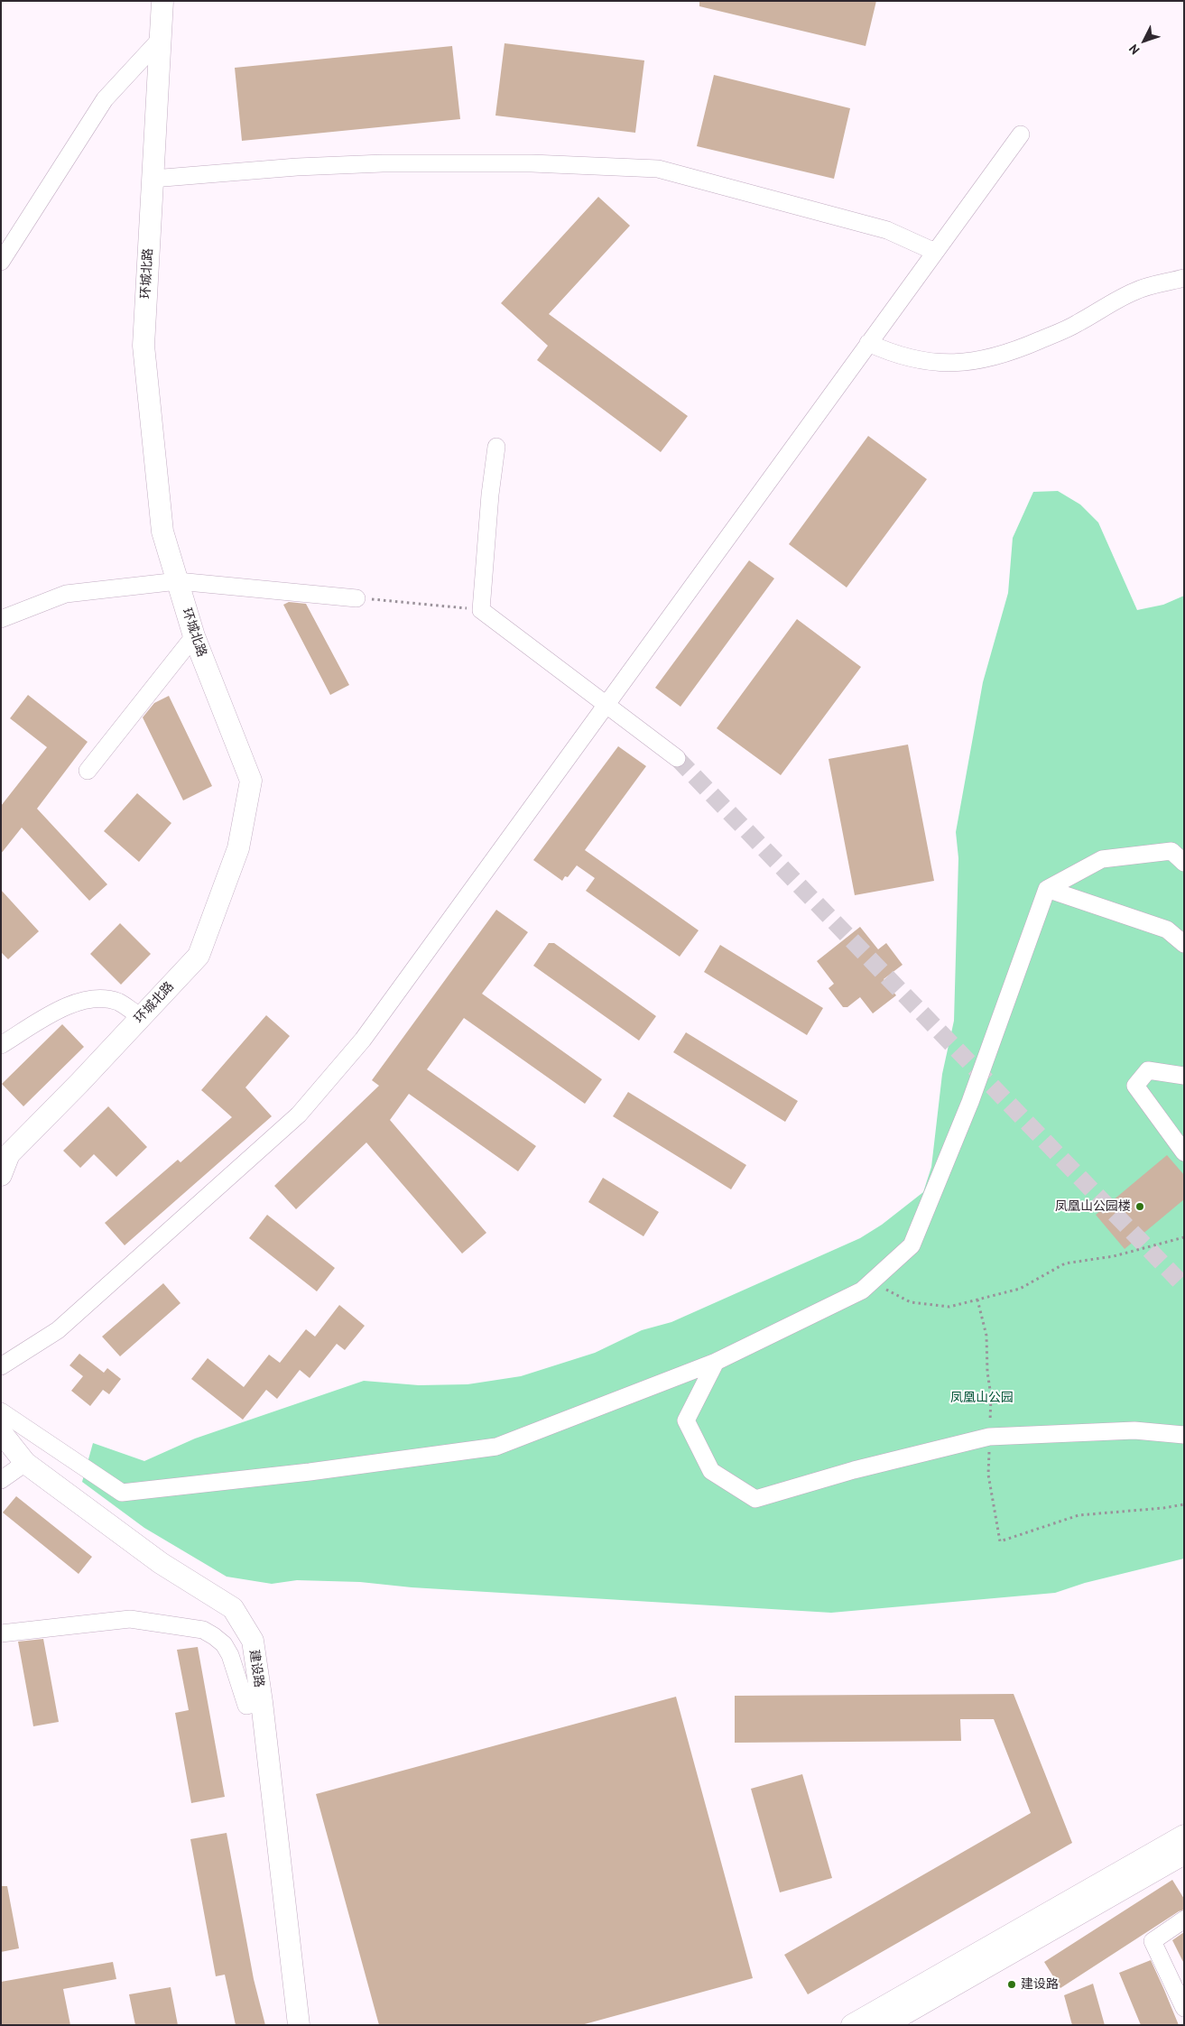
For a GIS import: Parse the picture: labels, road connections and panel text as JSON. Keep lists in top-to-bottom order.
{
  "streets": {
    "main road": ["环城北路", "建设路"]
  },
  "parks": ["凤凰山公园"],
  "places": ["凤凰山公园楼", "建设路"],
  "north": "bottom left"
}
